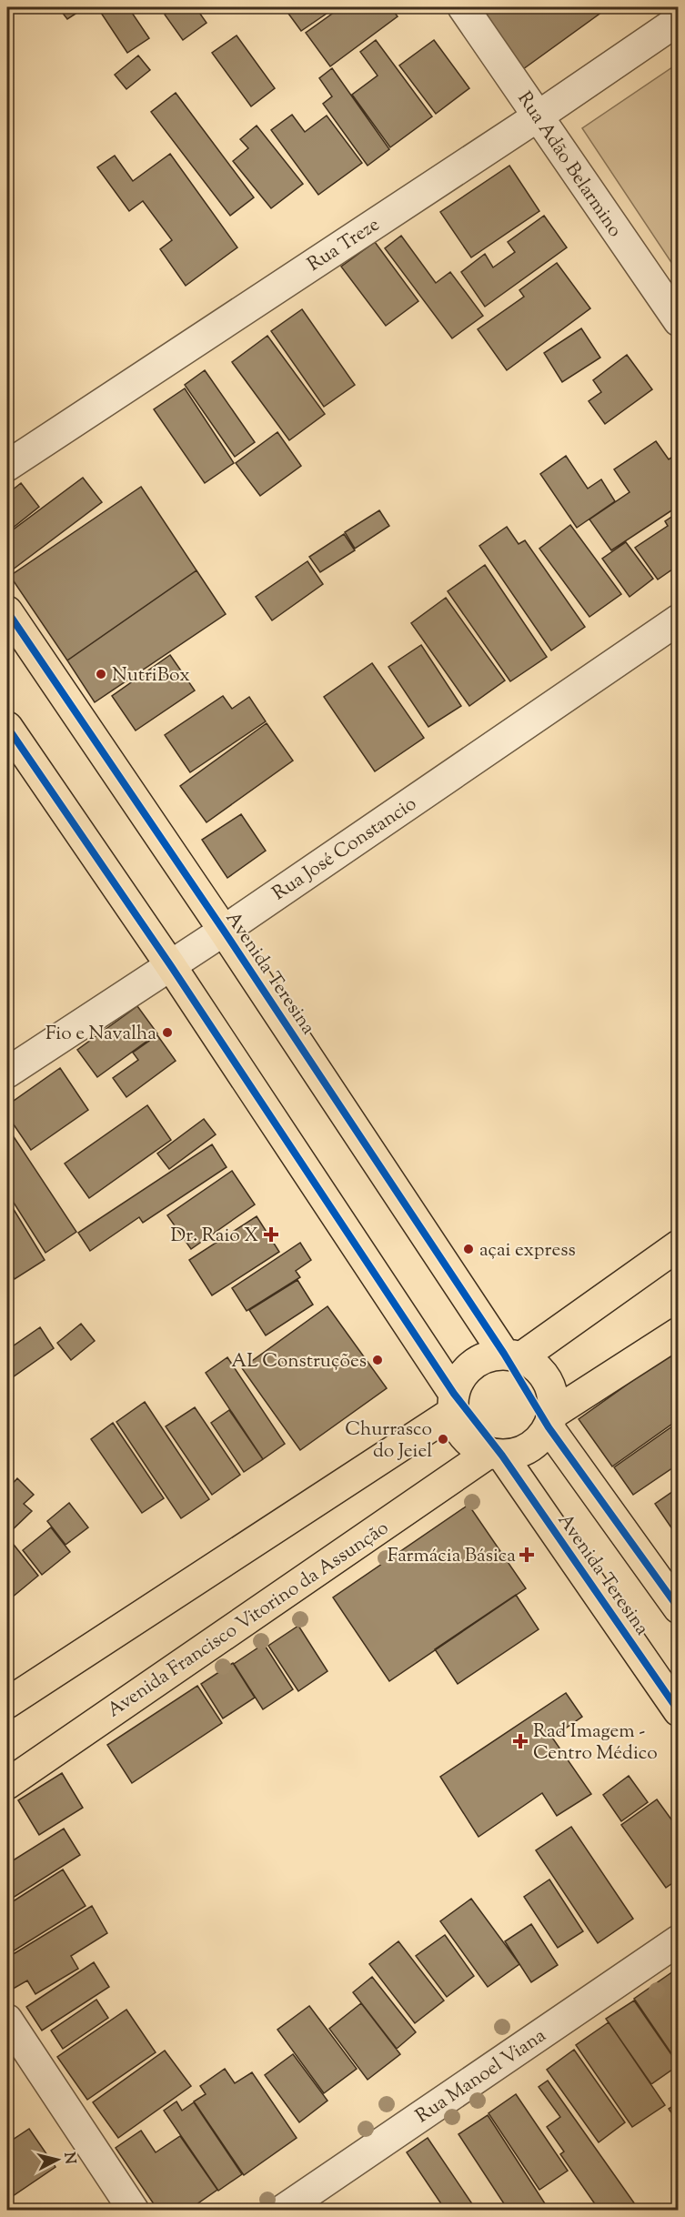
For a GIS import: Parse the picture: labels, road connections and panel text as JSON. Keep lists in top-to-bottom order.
{
  "streets": {
    "main road": ["Avenida Teresina", "Avenida Francisco Vitorino da Assunção"],
    "street": [
      "Rua Adão Belarmino",
      "Rua Treze",
      "Rua José Constancio",
      "Rua Manoel Viana"
    ]
  },
  "crossings": [
    ["Rua Adão Belarmino", "Rua Treze"],
    ["Rua José Constancio", "Avenida Teresina"],
    ["Avenida Teresina", "Avenida Francisco Vitorino da Assunção"]
  ],
  "places": {
    "other": [
      "NutriBox",
      "Fio e Navalha",
      "açai express",
      "AL Construções",
      "Churrasco do Jeiel"
    ],
    "health": ["Dr. Raio X", "Farmácia Básica", "Rad Imagem - Centro Médico"]
  },
  "north": "right"
}
